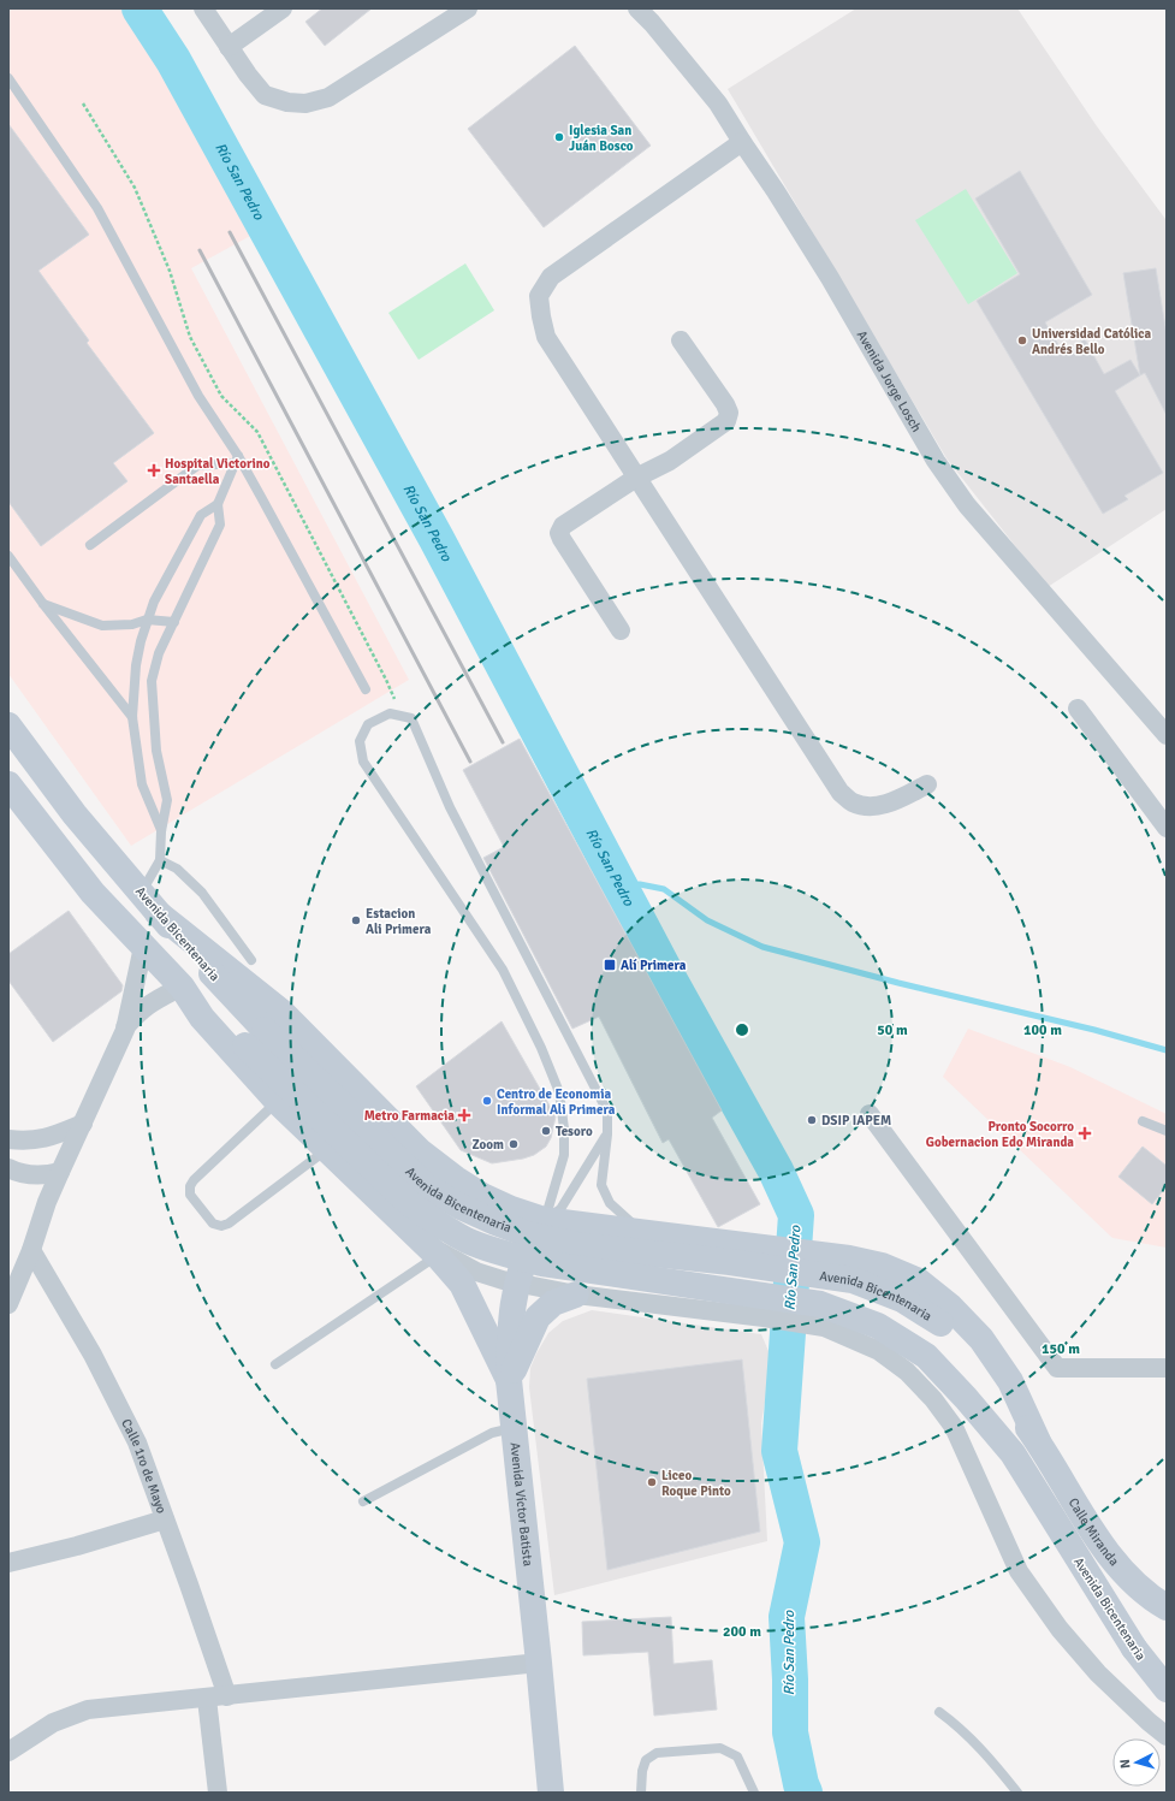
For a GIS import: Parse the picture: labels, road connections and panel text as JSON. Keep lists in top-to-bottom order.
{
  "streets": {
    "street": [
      "Avenida Jorge Losch",
      "Avenida Bicentenaria",
      "Calle 1ro de Mayo",
      "Avenida Víctor Batista",
      "Calle Miranda"
    ]
  },
  "crossings": [
    ["Avenida Bicentenaria", "Calle Miranda"]
  ],
  "water": ["Río San Pedro"],
  "places": {
    "other": [
      "Iglesia San Juán Bosco",
      "Universidad Católica Andrés Bello",
      "Estacion Ali Primera",
      "Centro de Economia Informal Ali Primera",
      "DSIP IAPEM",
      "Tesoro",
      "Zoom",
      "Liceo Roque Pinto"
    ],
    "health": ["Hospital Victorino Santaella", "Metro Farmacia", "Pronto Socorro Gobernacion Edo Miranda"],
    "transit": ["Alí Primera"]
  },
  "north": "left",
  "rings": [
    "50 m",
    "100 m",
    "150 m",
    "200 m"
  ]
}
